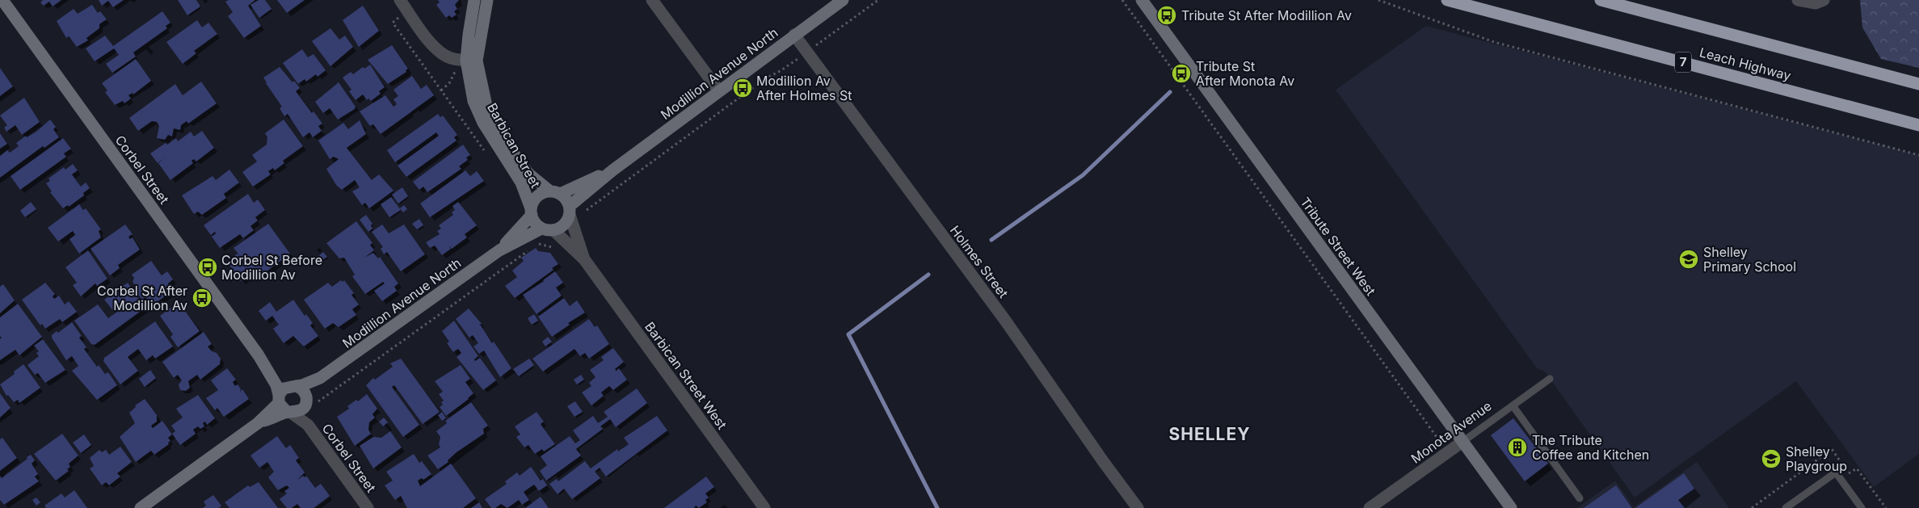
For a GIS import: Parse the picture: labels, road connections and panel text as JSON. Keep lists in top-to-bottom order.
{
  "streets": {
    "highway": ["7", "Leach Highway"],
    "street": [
      "Modillion Avenue North",
      "Barbican Street",
      "Corbel Street",
      "Tribute Street West",
      "Holmes Street",
      "Barbican Street West",
      "Monota Avenue"
    ]
  },
  "crossings": [
    ["Modillion Avenue North", "Barbican Street"],
    ["Modillion Avenue North", "Corbel Street"],
    ["Modillion Avenue North", "Holmes Street"],
    ["Modillion Avenue North", "Barbican Street West"],
    ["Barbican Street", "Barbican Street West"],
    ["Tribute Street West", "Monota Avenue"]
  ],
  "districts": ["SHELLEY"],
  "places": {
    "bus stop": [
      "Tribute St After Modillion Av",
      "Tribute St After Monota Av",
      "Modillion Av After Holmes St",
      "Corbel St Before Modillion Av",
      "Corbel St After Modillion Av"
    ],
    "school or university": ["Shelley Primary School", "Shelley Playgroup"],
    "building": ["The Tribute Coffee and Kitchen"]
  }
}
